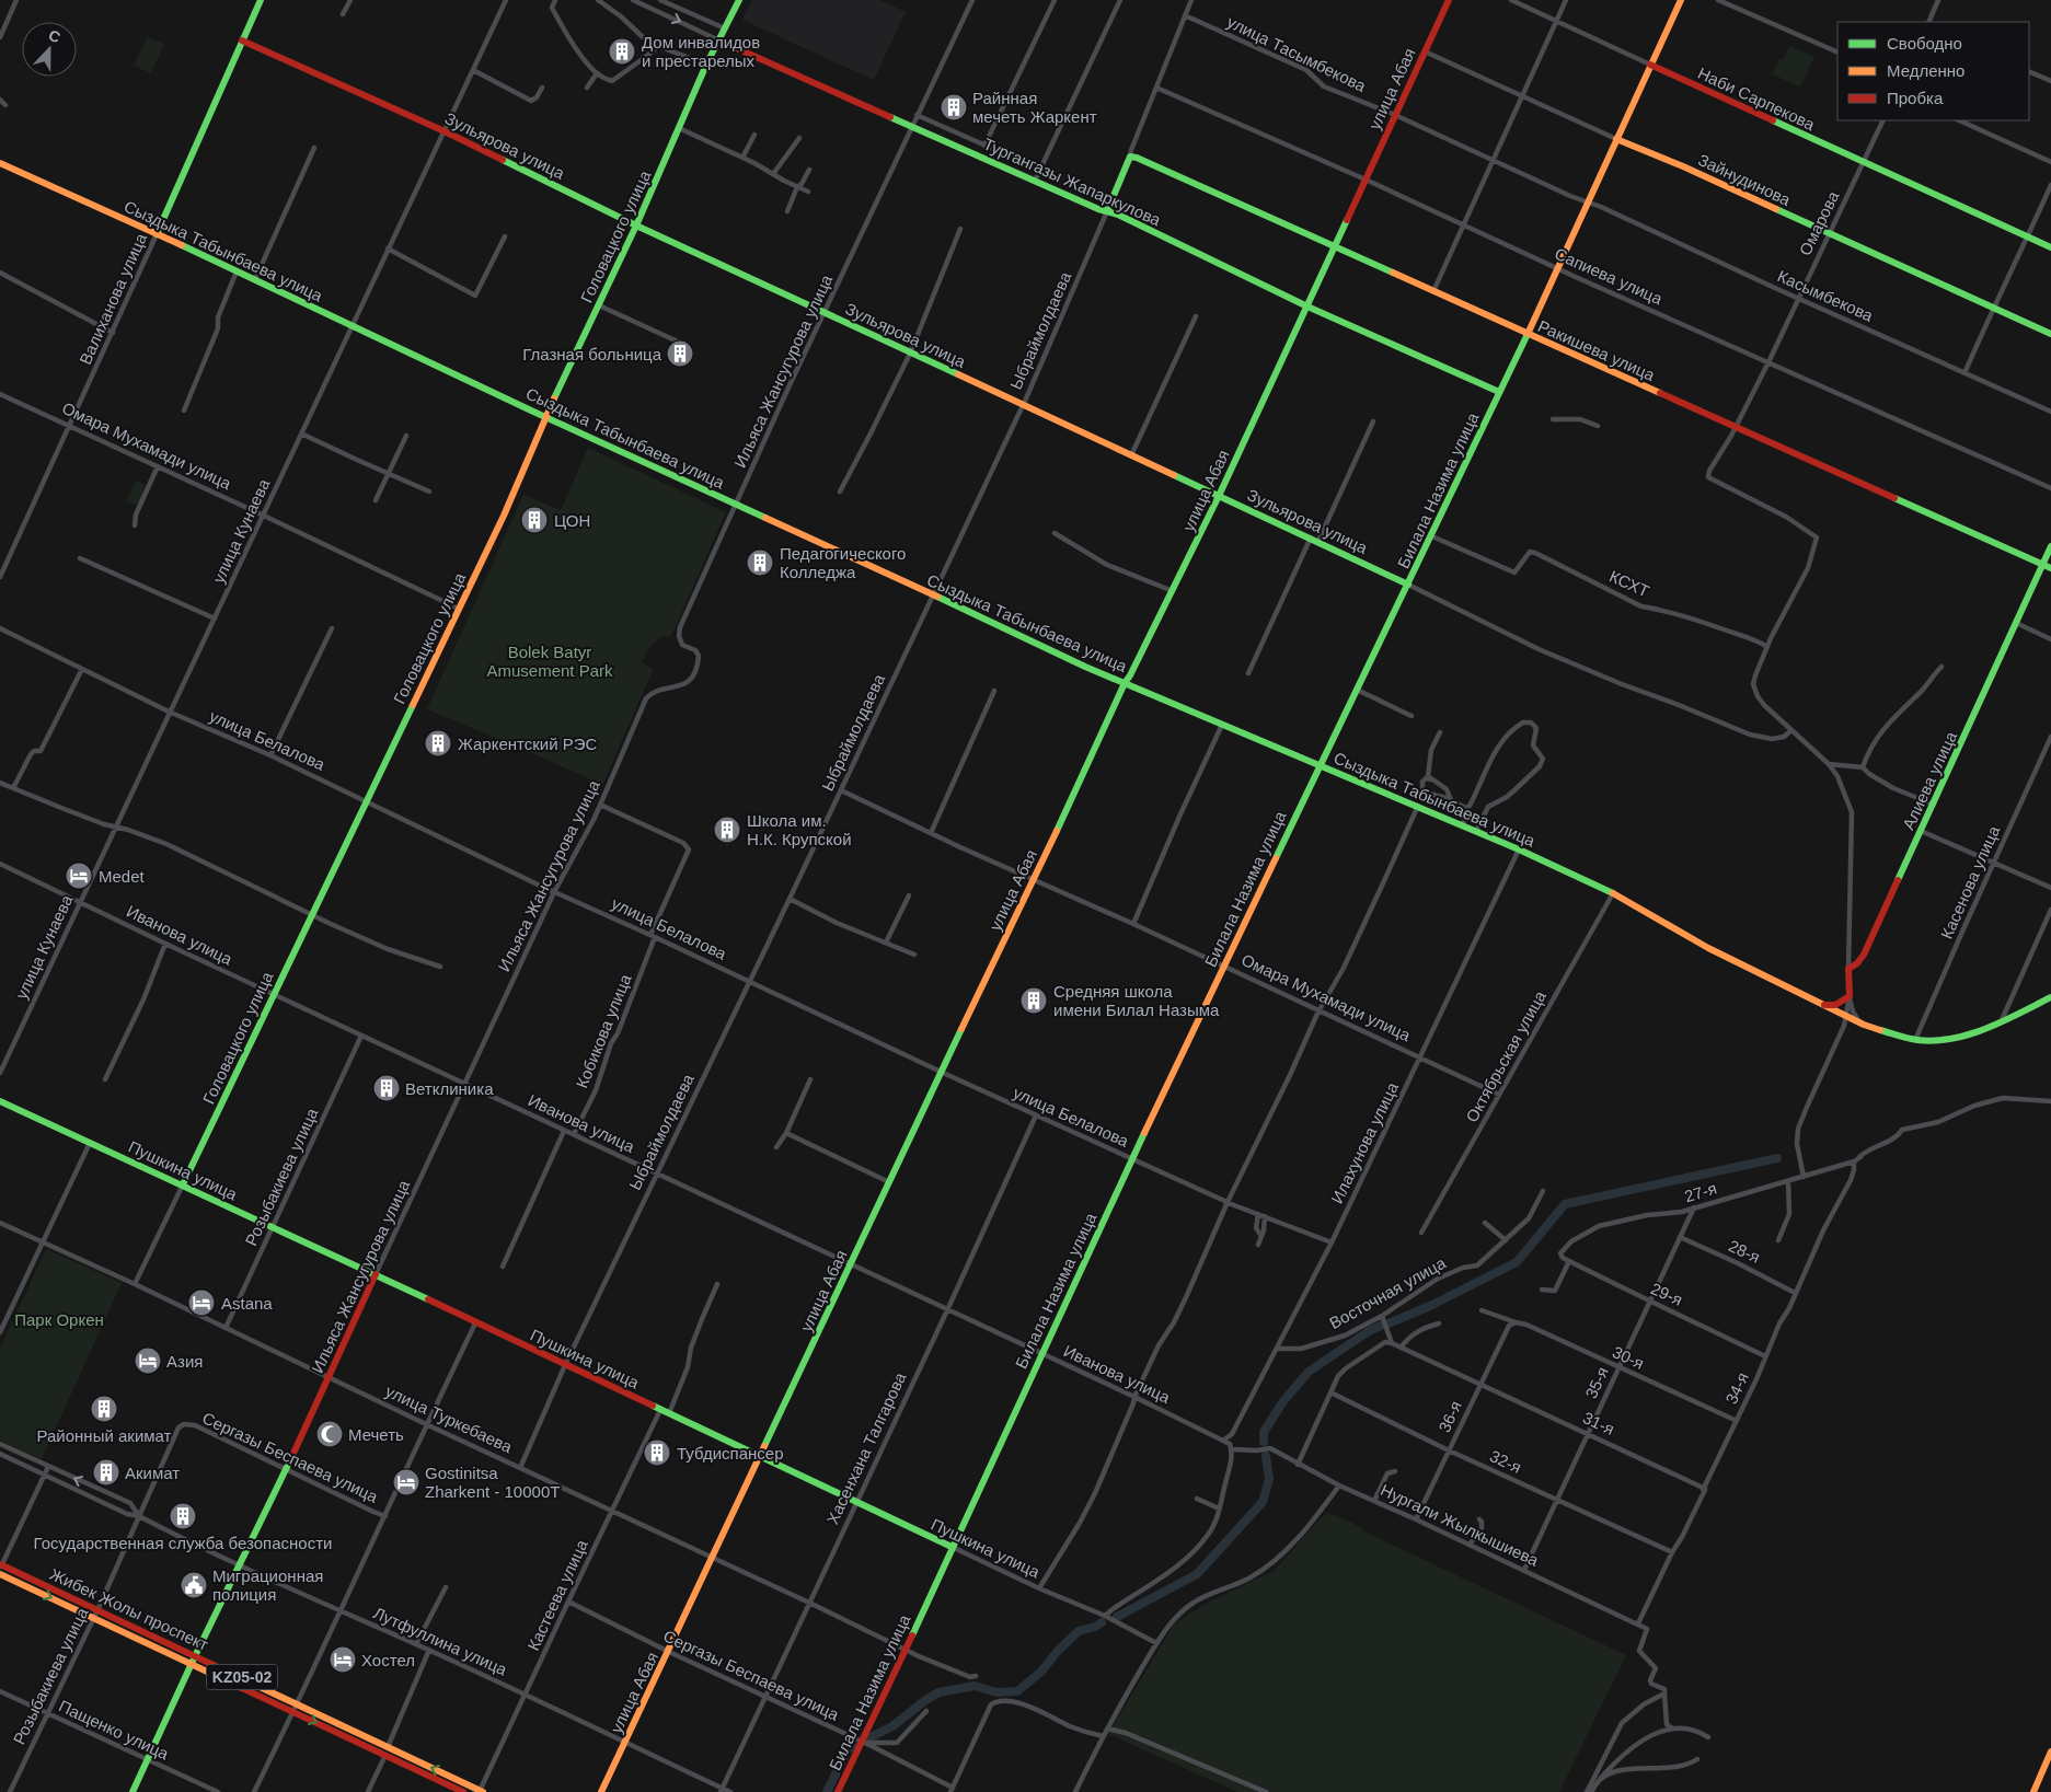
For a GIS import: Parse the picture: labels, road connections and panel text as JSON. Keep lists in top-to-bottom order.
{
  "streets": {
    "main road": [
      "улица Абая",
      "Наби Сарпекова",
      "Зульярова улица",
      "Зайнудинова",
      "Тургангазы Жапаркулова",
      "Головацкого улица",
      "Сыздыка Табынбаева улица",
      "Валиханова улица",
      "Ыбраймолдаева",
      "Ракишева улица",
      "Ильяса Жансугурова улица",
      "Билала Назима улица",
      "Алиева улица",
      "Пушкина улица",
      "Жибек Жолы проспект",
      "KZ05-02"
    ],
    "street": [
      "улица Тасымбекова",
      "Омарова",
      "Сапиева улица",
      "Касымбекова",
      "Омара Мухамади улица",
      "улица Кунаева",
      "КСХТ",
      "улица Белалова",
      "Касенова улица",
      "Иванова улица",
      "Кобикова улица",
      "Октябрьская улица",
      "Илахунова улица",
      "Розыбакиева улица",
      "27-я",
      "28-я",
      "Восточная улица",
      "29-я",
      "30-я",
      "35-я",
      "34-я",
      "36-я",
      "улица Туркебаева",
      "31-я",
      "Хасенхана Талгарова",
      "Сергазы Беспаева улица",
      "32-я",
      "Нургали Жылкышиева",
      "Кастеева улица",
      "Лутфуллина улица",
      "Пащенко улица"
    ]
  },
  "crossings": [
    ["улица Тасымбекова", "улица Абая"],
    ["улица Тасымбекова", "Касымбекова"],
    ["улица Тасымбекова", "Ыбраймолдаева"],
    ["улица Абая", "Зульярова улица"],
    ["улица Абая", "Зайнудинова"],
    ["улица Абая", "Тургангазы Жапаркулова"],
    ["улица Абая", "Сыздыка Табынбаева улица"],
    ["улица Абая", "Сапиева улица"],
    ["улица Абая", "Ракишева улица"],
    ["улица Абая", "Омара Мухамади улица"],
    ["улица Абая", "улица Белалова"],
    ["улица Абая", "Иванова улица"],
    ["улица Абая", "Пушкина улица"],
    ["улица Абая", "улица Туркебаева"],
    ["улица Абая", "Сергазы Беспаева улица"],
    ["улица Абая", "Лутфуллина улица"],
    ["Наби Сарпекова", "Омарова"],
    ["Наби Сарпекова", "Билала Назима улица"],
    ["Зульярова улица", "Головацкого улица"],
    ["Зульярова улица", "Валиханова улица"],
    ["Зульярова улица", "Ыбраймолдаева"],
    ["Зульярова улица", "Ильяса Жансугурова улица"],
    ["Зульярова улица", "Билала Назима улица"],
    ["Зульярова улица", "улица Кунаева"],
    ["Зайнудинова", "Омарова"],
    ["Зайнудинова", "Билала Назима улица"],
    ["Тургангазы Жапаркулова", "Головацкого улица"],
    ["Тургангазы Жапаркулова", "Ыбраймолдаева"],
    ["Тургангазы Жапаркулова", "Ильяса Жансугурова улица"],
    ["Тургангазы Жапаркулова", "Билала Назима улица"],
    ["Омарова", "Сапиева улица"],
    ["Омарова", "Касымбекова"],
    ["Омарова", "Ракишева улица"],
    ["Омарова", "КСХТ"],
    ["Головацкого улица", "Сыздыка Табынбаева улица"],
    ["Головацкого улица", "Омара Мухамади улица"],
    ["Головацкого улица", "улица Белалова"],
    ["Головацкого улица", "Иванова улица"],
    ["Головацкого улица", "Пушкина улица"],
    ["Головацкого улица", "улица Туркебаева"],
    ["Сыздыка Табынбаева улица", "Валиханова улица"],
    ["Сыздыка Табынбаева улица", "Ыбраймолдаева"],
    ["Сыздыка Табынбаева улица", "Ильяса Жансугурова улица"],
    ["Сыздыка Табынбаева улица", "Билала Назима улица"],
    ["Сыздыка Табынбаева улица", "улица Кунаева"],
    ["Сыздыка Табынбаева улица", "Касенова улица"],
    ["Сыздыка Табынбаева улица", "Октябрьская улица"],
    ["Сыздыка Табынбаева улица", "Илахунова улица"],
    ["Сапиева улица", "Ыбраймолдаева"],
    ["Сапиева улица", "Билала Назима улица"],
    ["Касымбекова", "Билала Назима улица"],
    ["Валиханова улица", "Омара Мухамади улица"],
    ["Ыбраймолдаева", "Ракишева улица"],
    ["Ыбраймолдаева", "Омара Мухамади улица"],
    ["Ыбраймолдаева", "улица Белалова"],
    ["Ыбраймолдаева", "Иванова улица"],
    ["Ыбраймолдаева", "Пушкина улица"],
    ["Ыбраймолдаева", "улица Туркебаева"],
    ["Ракишева улица", "Билала Назима улица"],
    ["Ракишева улица", "Алиева улица"],
    ["Ильяса Жансугурова улица", "улица Белалова"],
    ["Ильяса Жансугурова улица", "Иванова улица"],
    ["Ильяса Жансугурова улица", "Кобикова улица"],
    ["Ильяса Жансугурова улица", "Пушкина улица"],
    ["Ильяса Жансугурова улица", "улица Туркебаева"],
    ["Ильяса Жансугурова улица", "Сергазы Беспаева улица"],
    ["Ильяса Жансугурова улица", "Жибек Жолы проспект"],
    ["Ильяса Жансугурова улица", "Лутфуллина улица"],
    ["Ильяса Жансугурова улица", "Пащенко улица"],
    ["Омара Мухамади улица", "Билала Назима улица"],
    ["Омара Мухамади улица", "улица Кунаева"],
    ["Омара Мухамади улица", "Октябрьская улица"],
    ["Омара Мухамади улица", "Илахунова улица"],
    ["Билала Назима улица", "КСХТ"],
    ["Билала Назима улица", "улица Белалова"],
    ["Билала Назима улица", "Иванова улица"],
    ["Билала Назима улица", "Пушкина улица"],
    ["Билала Назима улица", "улица Туркебаева"],
    ["Билала Назима улица", "Сергазы Беспаева улица"],
    ["улица Кунаева", "улица Белалова"],
    ["улица Кунаева", "Иванова улица"],
    ["улица Белалова", "Кобикова улица"],
    ["улица Белалова", "Илахунова улица"],
    ["улица Белалова", "Хасенхана Талгарова"],
    ["Иванова улица", "Кобикова улица"],
    ["Иванова улица", "Илахунова улица"],
    ["Иванова улица", "Розыбакиева улица"],
    ["Иванова улица", "Хасенхана Талгарова"],
    ["Иванова улица", "Нургали Жылкышиева"],
    ["Илахунова улица", "Восточная улица"],
    ["Пушкина улица", "Розыбакиева улица"],
    ["Пушкина улица", "Хасенхана Талгарова"],
    ["Пушкина улица", "Кастеева улица"],
    ["Розыбакиева улица", "улица Туркебаева"],
    ["Розыбакиева улица", "Сергазы Беспаева улица"],
    ["Розыбакиева улица", "Жибек Жолы проспект"],
    ["Розыбакиева улица", "Лутфуллина улица"],
    ["Розыбакиева улица", "Пащенко улица"],
    ["27-я", "29-я"],
    ["27-я", "35-я"],
    ["27-я", "34-я"],
    ["28-я", "35-я"],
    ["28-я", "34-я"],
    ["29-я", "35-я"],
    ["29-я", "34-я"],
    ["30-я", "35-я"],
    ["30-я", "34-я"],
    ["35-я", "31-я"],
    ["35-я", "32-я"],
    ["35-я", "Нургали Жылкышиева"],
    ["34-я", "31-я"],
    ["34-я", "32-я"],
    ["34-я", "Нургали Жылкышиева"],
    ["36-я", "31-я"],
    ["36-я", "32-я"],
    ["36-я", "Нургали Жылкышиева"],
    ["улица Туркебаева", "Хасенхана Талгарова"],
    ["улица Туркебаева", "Кастеева улица"],
    ["Хасенхана Талгарова", "Сергазы Беспаева улица"],
    ["Хасенхана Талгарова", "Лутфуллина улица"],
    ["Сергазы Беспаева улица", "Кастеева улица"],
    ["Кастеева улица", "Жибек Жолы проспект"],
    ["Кастеева улица", "Лутфуллина улица"]
  ],
  "parks": ["Bolek Batyr Amusement Park", "Парк Оркен"],
  "places": {
    "building": [
      "Дом инвалидов и престарелых",
      "Райнная мечеть Жаркент",
      "Глазная больница",
      "ЦОН",
      "Педагогического Колледжа",
      "Жаркентский РЭС",
      "Школа им. Н.К. Крупской",
      "Средняя школа имени Билал Назыма",
      "Ветклиника",
      "Районный акимат",
      "Тубдиспансер",
      "Акимат",
      "Государственная служба безопасности"
    ],
    "hotel": [
      "Medet",
      "Astana",
      "Азия",
      "Gostinitsa Zharkent - 10000T",
      "Хостел"
    ],
    "mosque": ["Мечеть"],
    "public building": ["Миграционная полиция"]
  },
  "legend": ["Свободно", "Медленно", "Пробка"],
  "north": "top"
}
